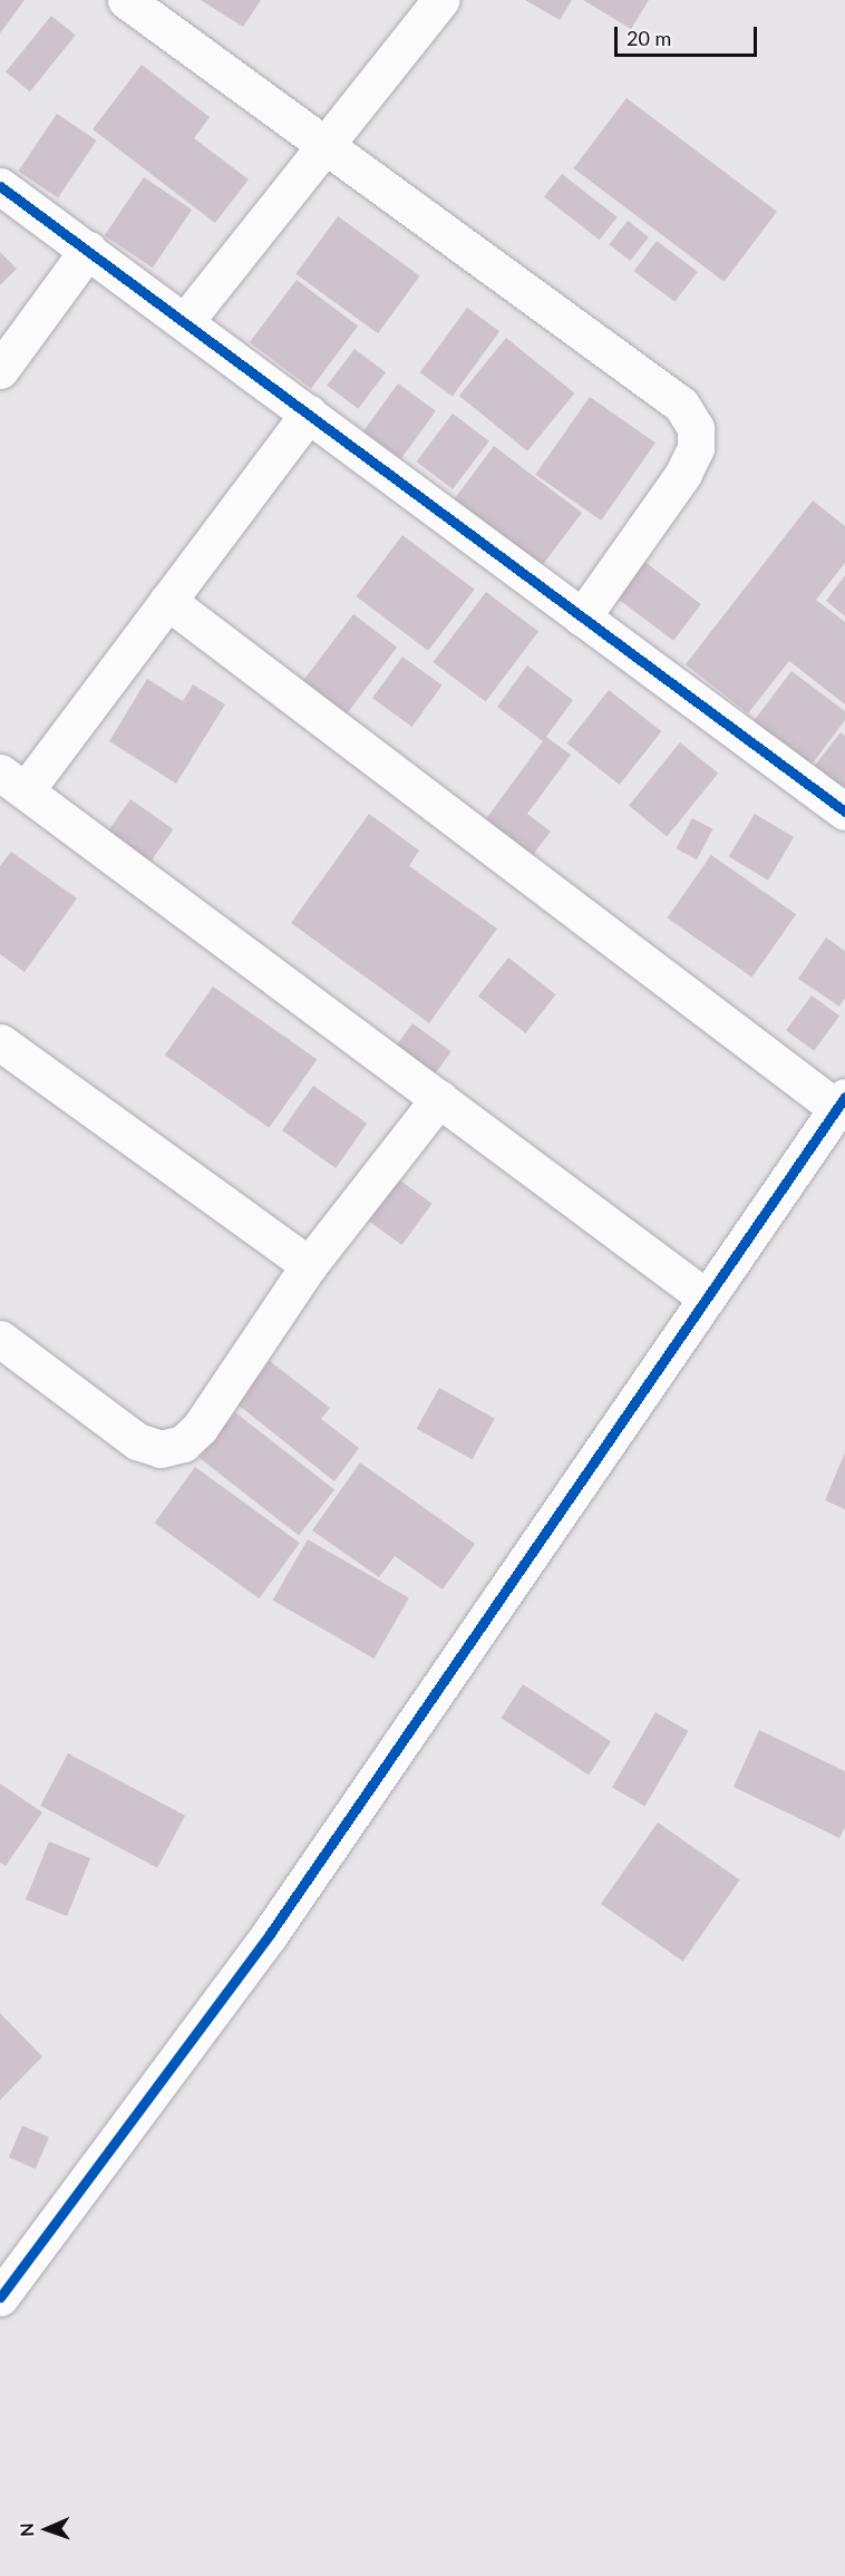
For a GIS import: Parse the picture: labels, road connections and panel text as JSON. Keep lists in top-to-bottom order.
{
  "scale_bar": "20 m",
  "north": "left"
}
